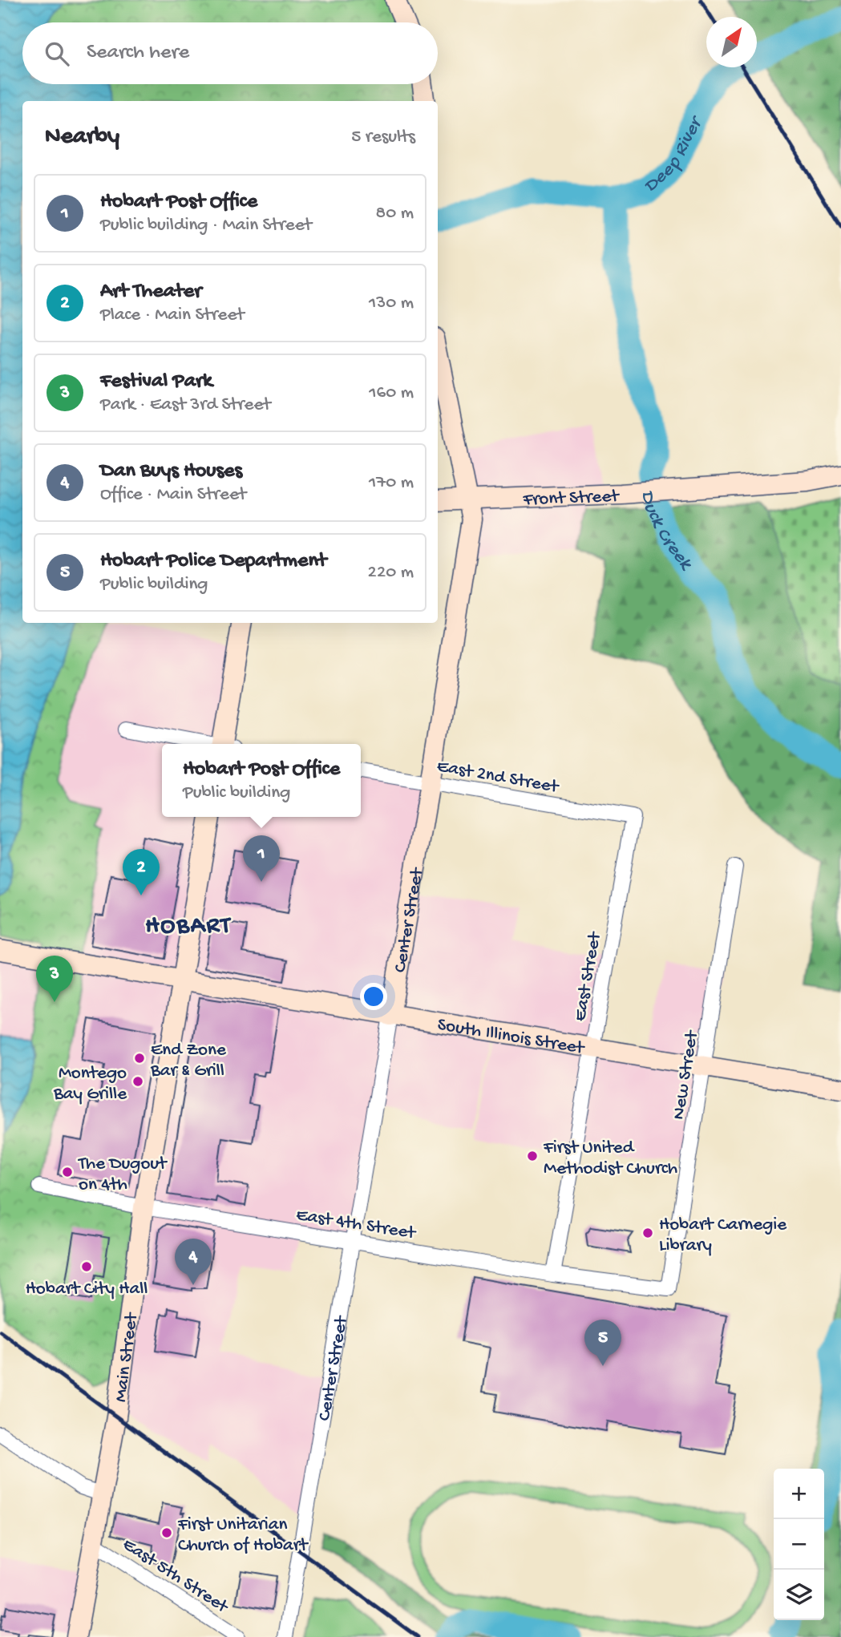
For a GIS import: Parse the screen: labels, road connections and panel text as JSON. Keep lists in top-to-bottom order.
{
  "streets": {
    "street": [
      "Front Street",
      "East 2nd Street",
      "Center Street",
      "East Street",
      "South Illinois Street",
      "New Street",
      "East 4th Street",
      "Main Street",
      "East 5th Street"
    ]
  },
  "crossings": [
    ["Front Street", "Center Street"],
    ["East 2nd Street", "Center Street"],
    ["East 2nd Street", "East Street"],
    ["Center Street", "South Illinois Street"],
    ["Center Street", "East 4th Street"],
    ["East Street", "South Illinois Street"],
    ["East Street", "East 4th Street"],
    ["South Illinois Street", "New Street"],
    ["South Illinois Street", "Main Street"],
    ["New Street", "East 4th Street"],
    ["East 4th Street", "Main Street"],
    ["Main Street", "East 5th Street"]
  ],
  "districts": ["HOBART"],
  "water": ["Deep River", "Duck Creek"],
  "places": [
    "End Zone Bar & Grill",
    "Montego Bay Grille",
    "First United Methodist Church",
    "The Dugout on 4th",
    "Hobart Carnegie Library",
    "Hobart City Hall",
    "First Unitarian Church of Hobart"
  ],
  "north": "top right",
  "page": {
    "search": "Search here",
    "heading": ["Nearby", "5 results"],
    "list": [
      {
        "mark": "1",
        "name": "Hobart Post Office",
        "note": "Public building · Main Street",
        "value": "80 m"
      },
      {
        "mark": "2",
        "name": "Art Theater",
        "note": "Place · Main Street",
        "value": "130 m"
      },
      {
        "mark": "3",
        "name": "Festival Park",
        "note": "Park · East 3rd Street",
        "value": "160 m"
      },
      {
        "mark": "4",
        "name": "Dan Buys Houses",
        "note": "Office · Main Street",
        "value": "170 m"
      },
      {
        "mark": "5",
        "name": "Hobart Police Department",
        "note": "Public building",
        "value": "220 m"
      }
    ],
    "popup": ["Hobart Post Office", "Public building"],
    "pins": [
      "1",
      "2",
      "3",
      "4",
      "5"
    ],
    "map_buttons": ["+", "−"]
  }
}
